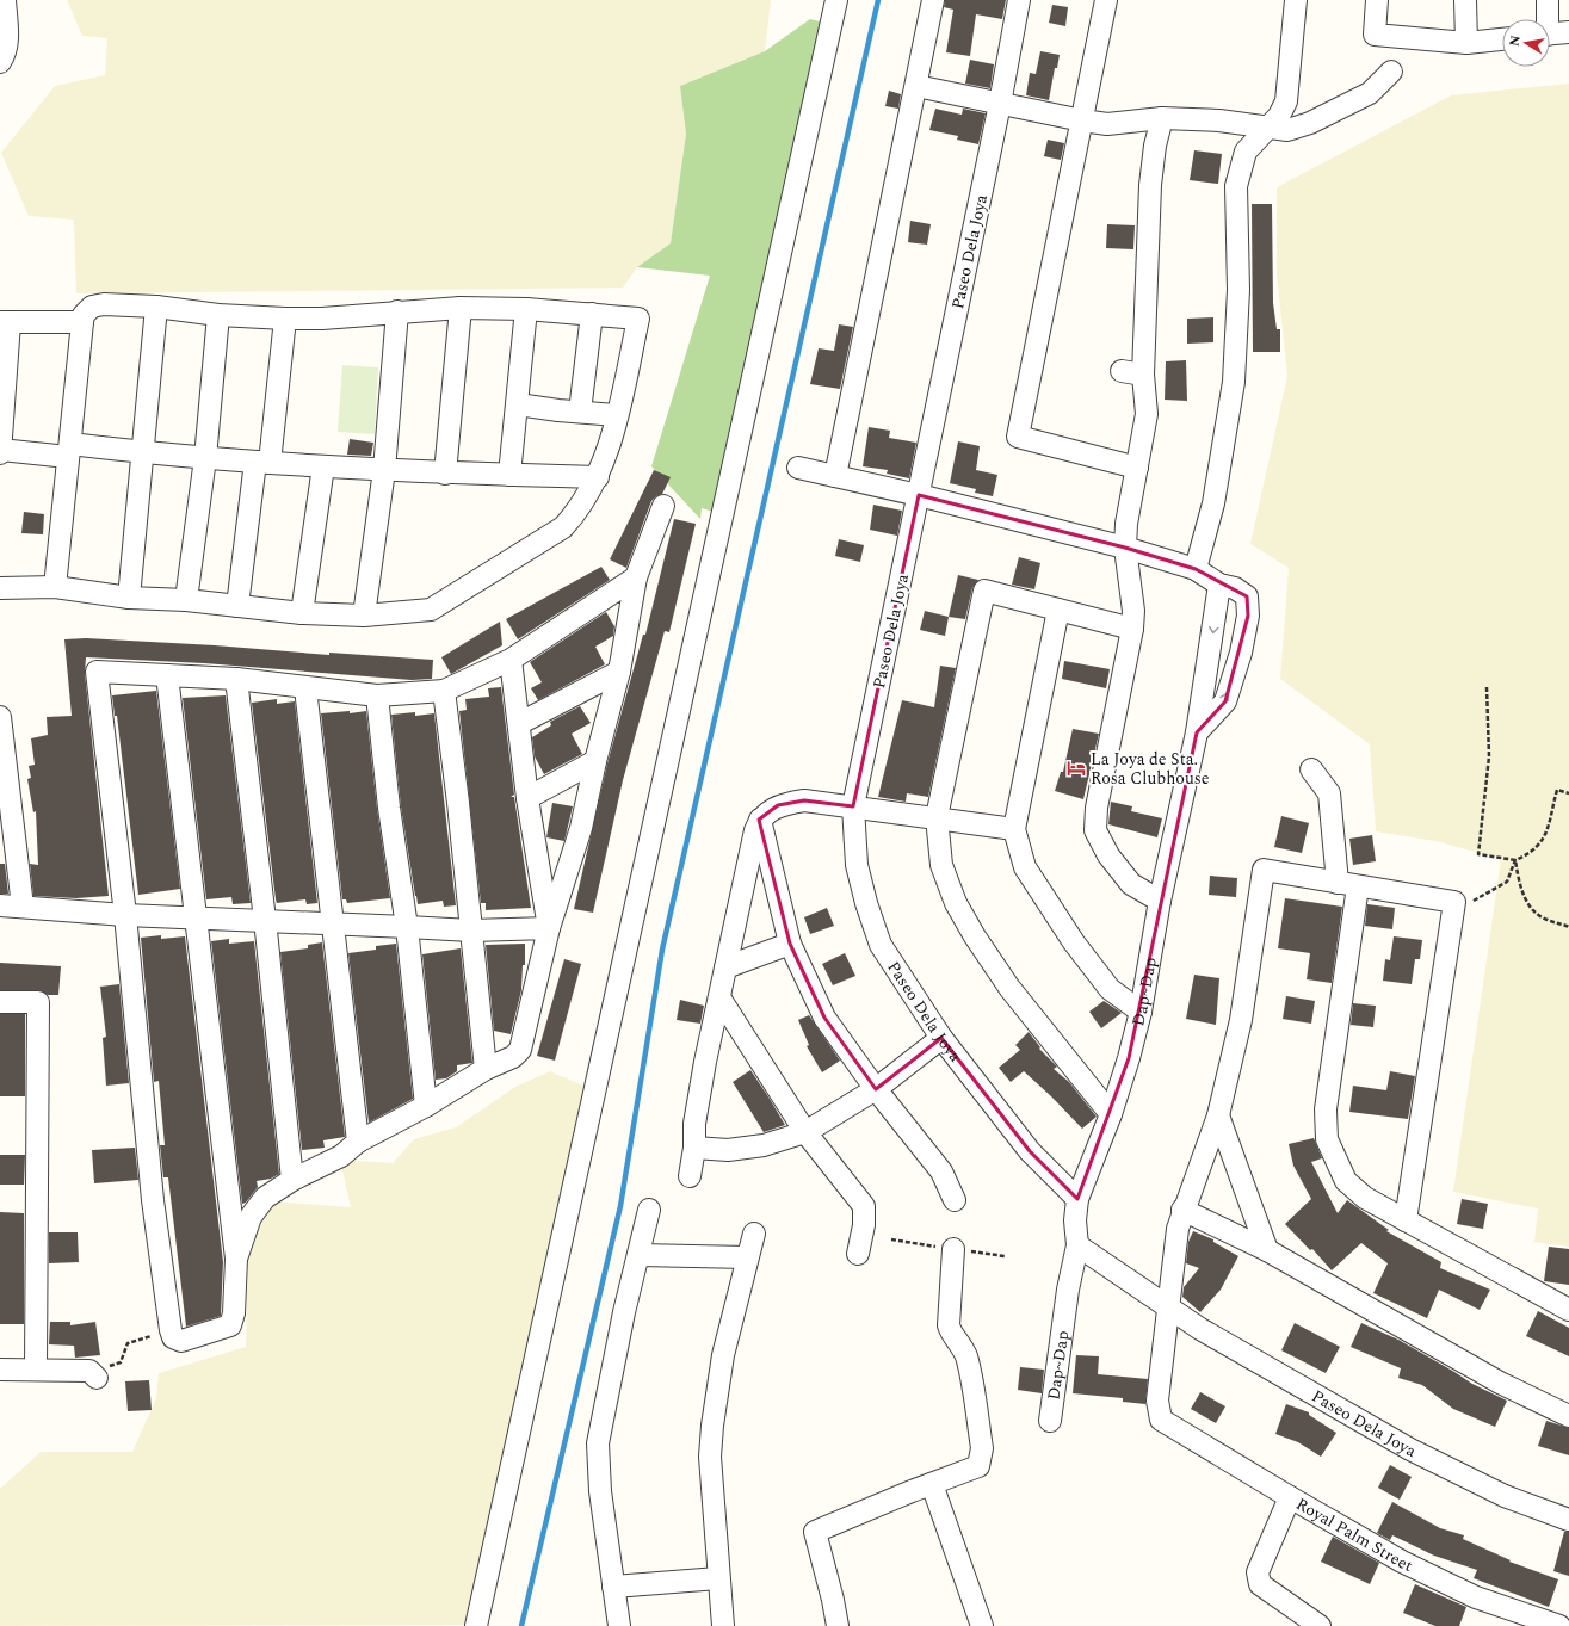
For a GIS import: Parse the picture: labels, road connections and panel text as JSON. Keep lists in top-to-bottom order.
{
  "streets": {
    "street": ["Paseo Dela Joya", "Dap~Dap", "Royal Palm Street"]
  },
  "crossings": [
    ["Paseo Dela Joya", "Dap~Dap"],
    ["Paseo Dela Joya", "Royal Palm Street"]
  ],
  "places": {
    "hotel": ["La Joya de Sta. Rosa Clubhouse"]
  },
  "north": "left"
}
